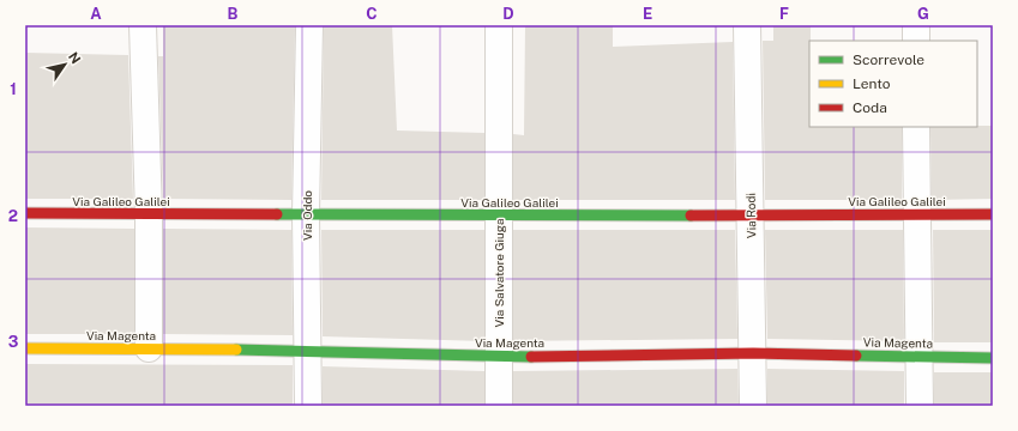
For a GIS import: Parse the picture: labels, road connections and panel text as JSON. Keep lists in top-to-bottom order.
{
  "streets": {
    "street": [
      "Via Galileo Galilei",
      "Via Oddo",
      "Via Rodi",
      "Via Salvatore Giuga",
      "Via Magenta"
    ]
  },
  "crossings": [
    ["Via Galileo Galilei", "Via Oddo"],
    ["Via Galileo Galilei", "Via Rodi"],
    ["Via Galileo Galilei", "Via Salvatore Giuga"],
    ["Via Oddo", "Via Magenta"],
    ["Via Rodi", "Via Magenta"],
    ["Via Salvatore Giuga", "Via Magenta"]
  ],
  "legend": ["Scorrevole", "Lento", "Coda"],
  "north": "top right",
  "grid": {
    "columns": [
      "A",
      "B",
      "C",
      "D",
      "E",
      "F",
      "G"
    ],
    "rows": ["1", "2", "3"]
  }
}
